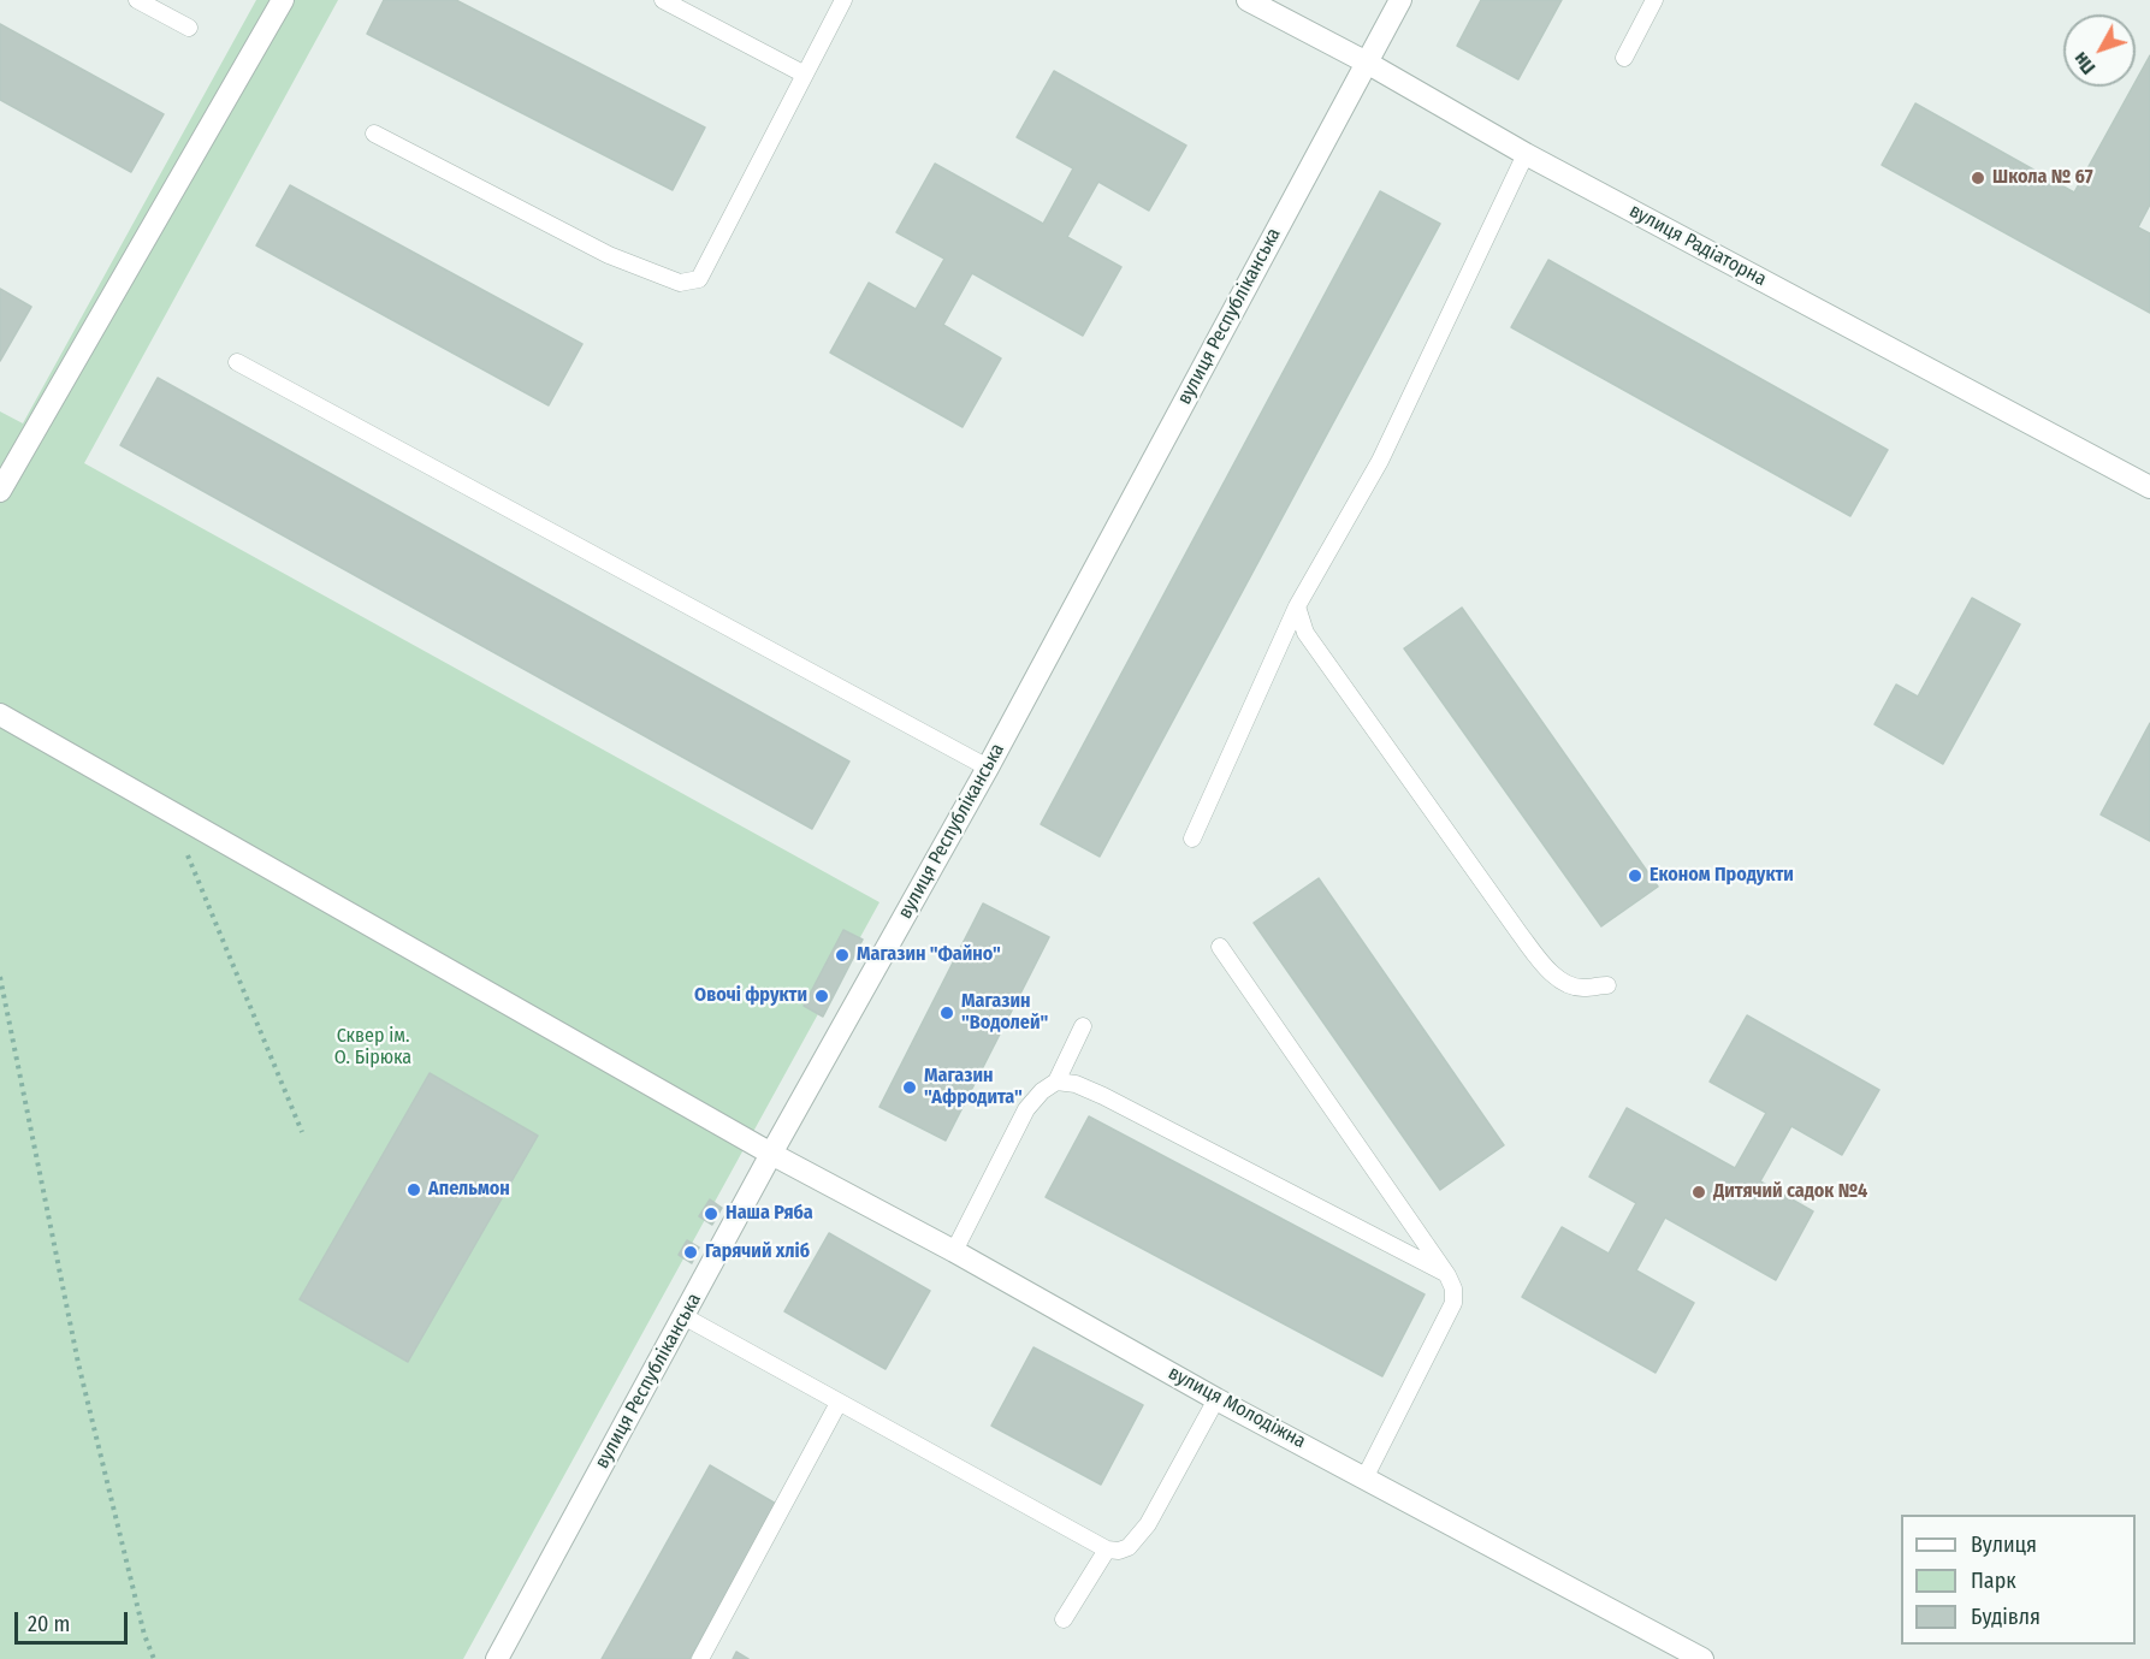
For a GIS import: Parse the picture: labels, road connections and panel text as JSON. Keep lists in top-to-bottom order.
{
  "streets": {
    "street": ["вулиця Радіаторна", "вулиця Республіканська", "вулиця Молодіжна"]
  },
  "crossings": [
    ["вулиця Радіаторна", "вулиця Республіканська"],
    ["вулиця Республіканська", "вулиця Молодіжна"]
  ],
  "parks": ["Сквер ім. О. Бірюка"],
  "places": [
    "Школа № 67",
    "Економ Продукти",
    "Магазин \"Файно\"",
    "Овочі фрукти",
    "Магазин \"Водолей\"",
    "Магазин \"Афродита\"",
    "Апельмон",
    "Дитячий садок №4",
    "Наша Ряба",
    "Гарячий хліб"
  ],
  "legend": ["Вулиця", "Парк", "Будівля"],
  "scale_bar": "20 m",
  "north": "bottom left"
}
